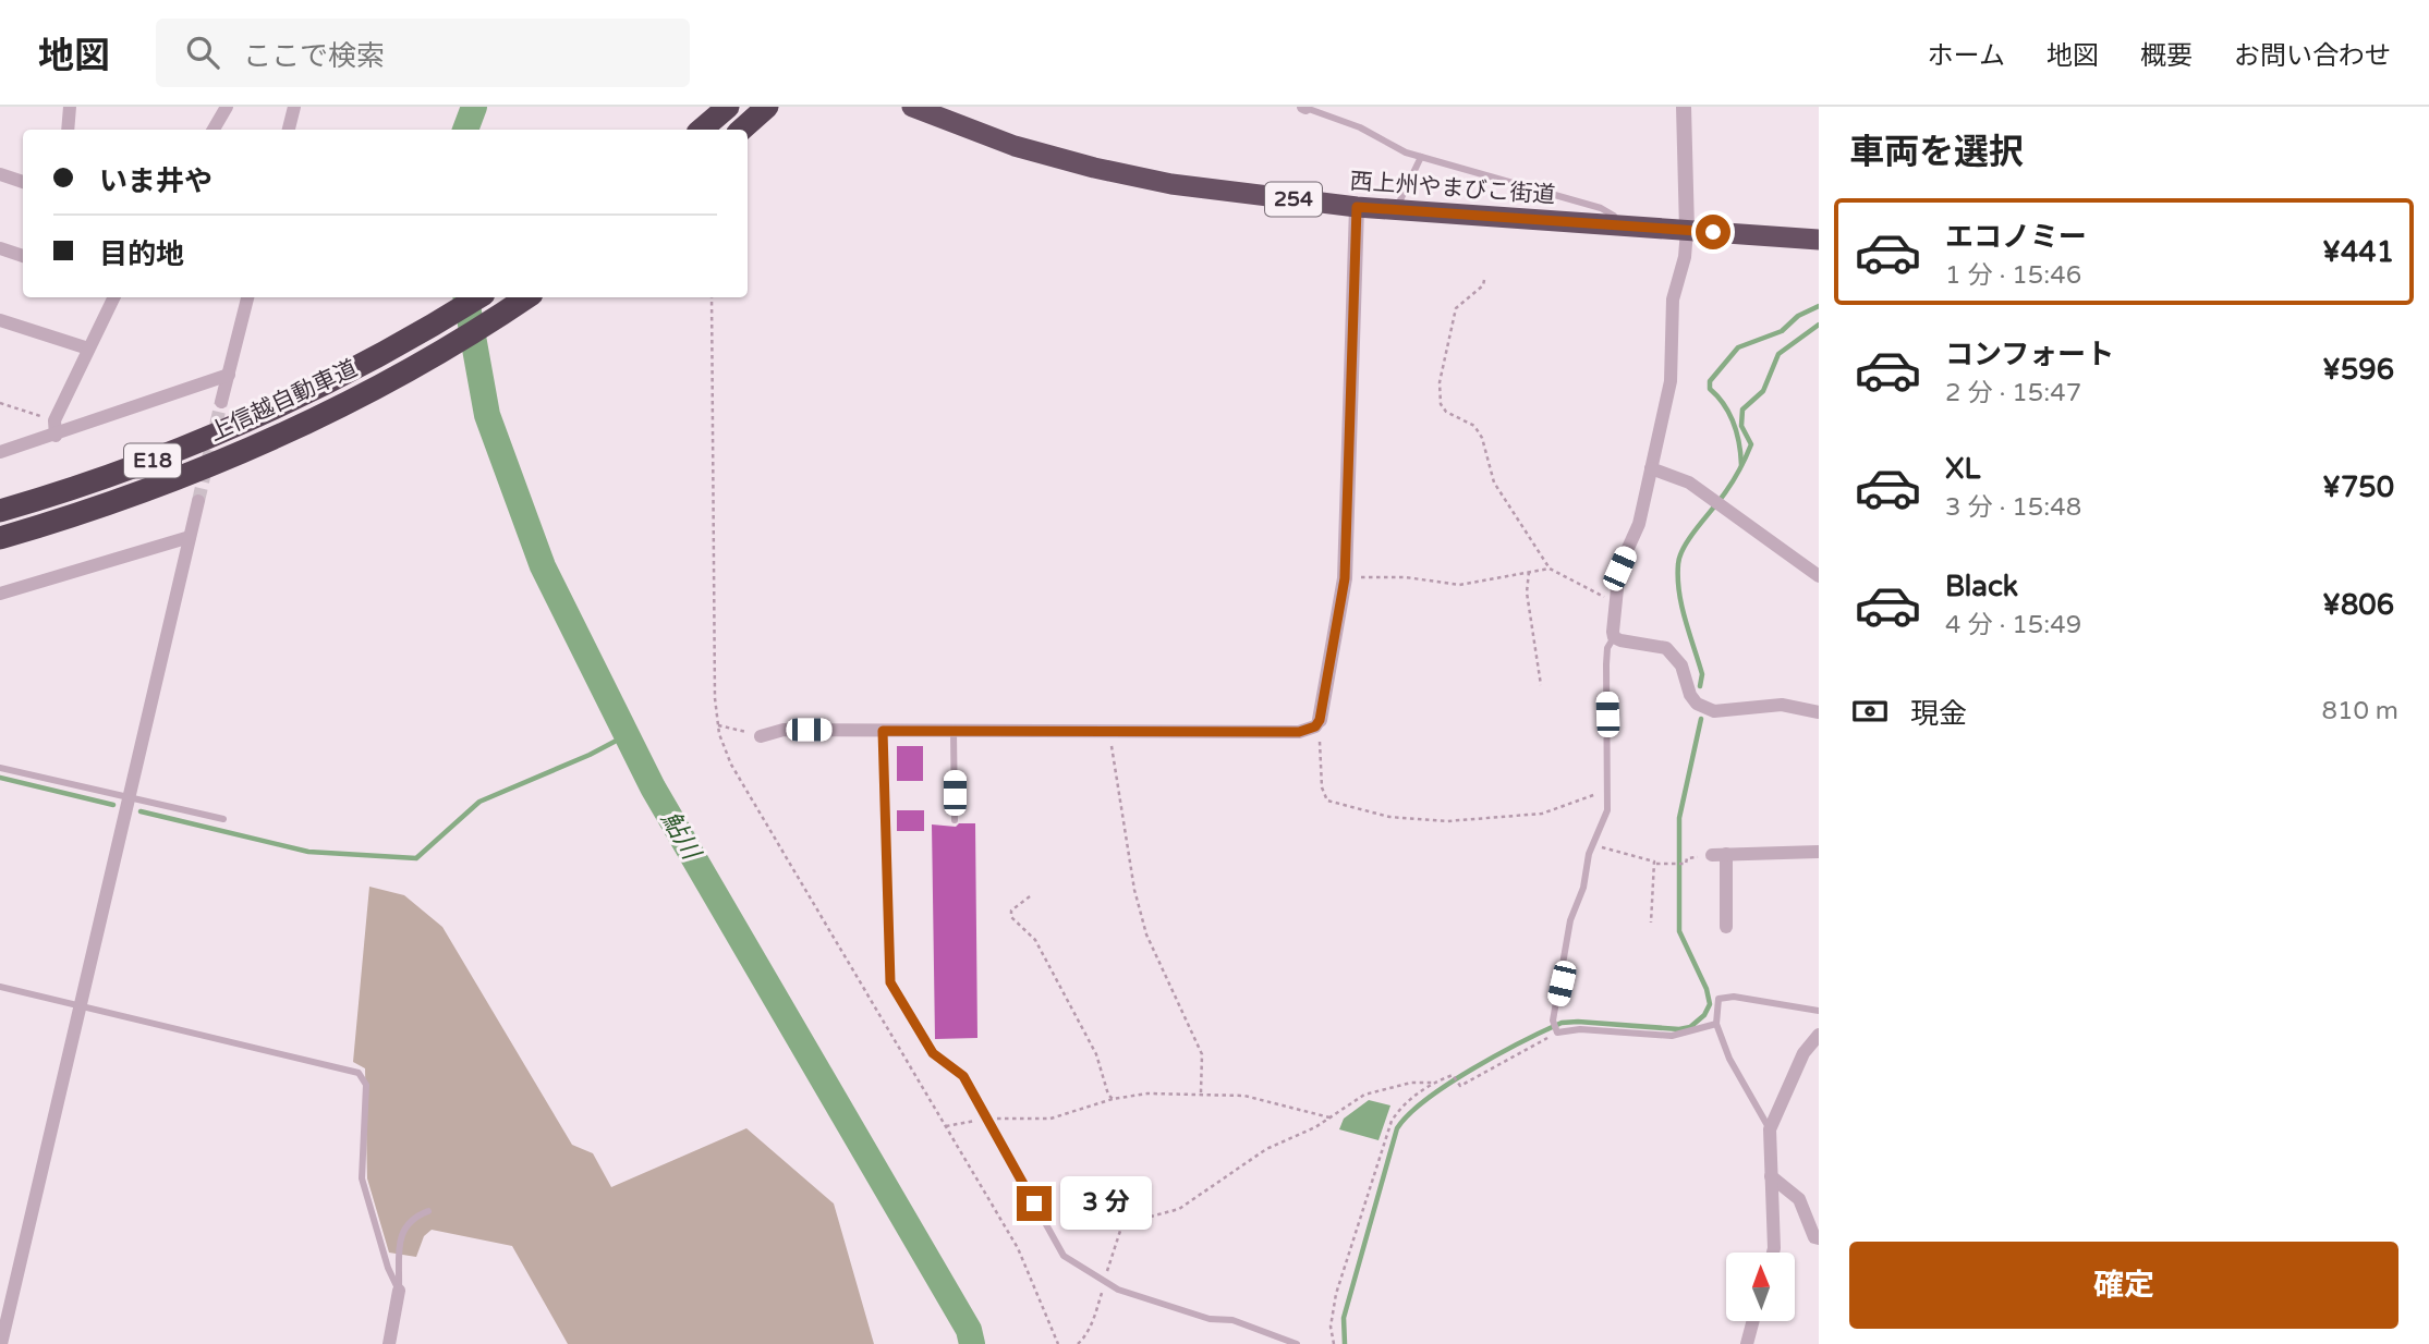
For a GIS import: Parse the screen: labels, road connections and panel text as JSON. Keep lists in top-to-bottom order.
{
  "streets": {
    "highway": [
      "西上州やまびこ街道",
      "254",
      "上信越自動車道",
      "E18"
    ]
  },
  "water": ["鮎川"],
  "north": "top",
  "page": {
    "header": "地図",
    "search": "ここで検索",
    "nav": [
      "ホーム",
      "地図",
      "概要",
      "お問い合わせ"
    ],
    "heading": "車両を選択",
    "banner": ["いま井や", "目的地"],
    "list": [
      {
        "name": "エコノミー",
        "note": "1 分 · 15:46",
        "value": "¥441"
      },
      {
        "name": "コンフォート",
        "note": "2 分 · 15:47",
        "value": "¥596"
      },
      {
        "name": "XL",
        "note": "3 分 · 15:48",
        "value": "¥750"
      },
      {
        "name": "Black",
        "note": "4 分 · 15:49",
        "value": "¥806"
      }
    ],
    "pay": ["現金", "810 m"],
    "bubble": "3 分",
    "buttons": "確定"
  }
}
